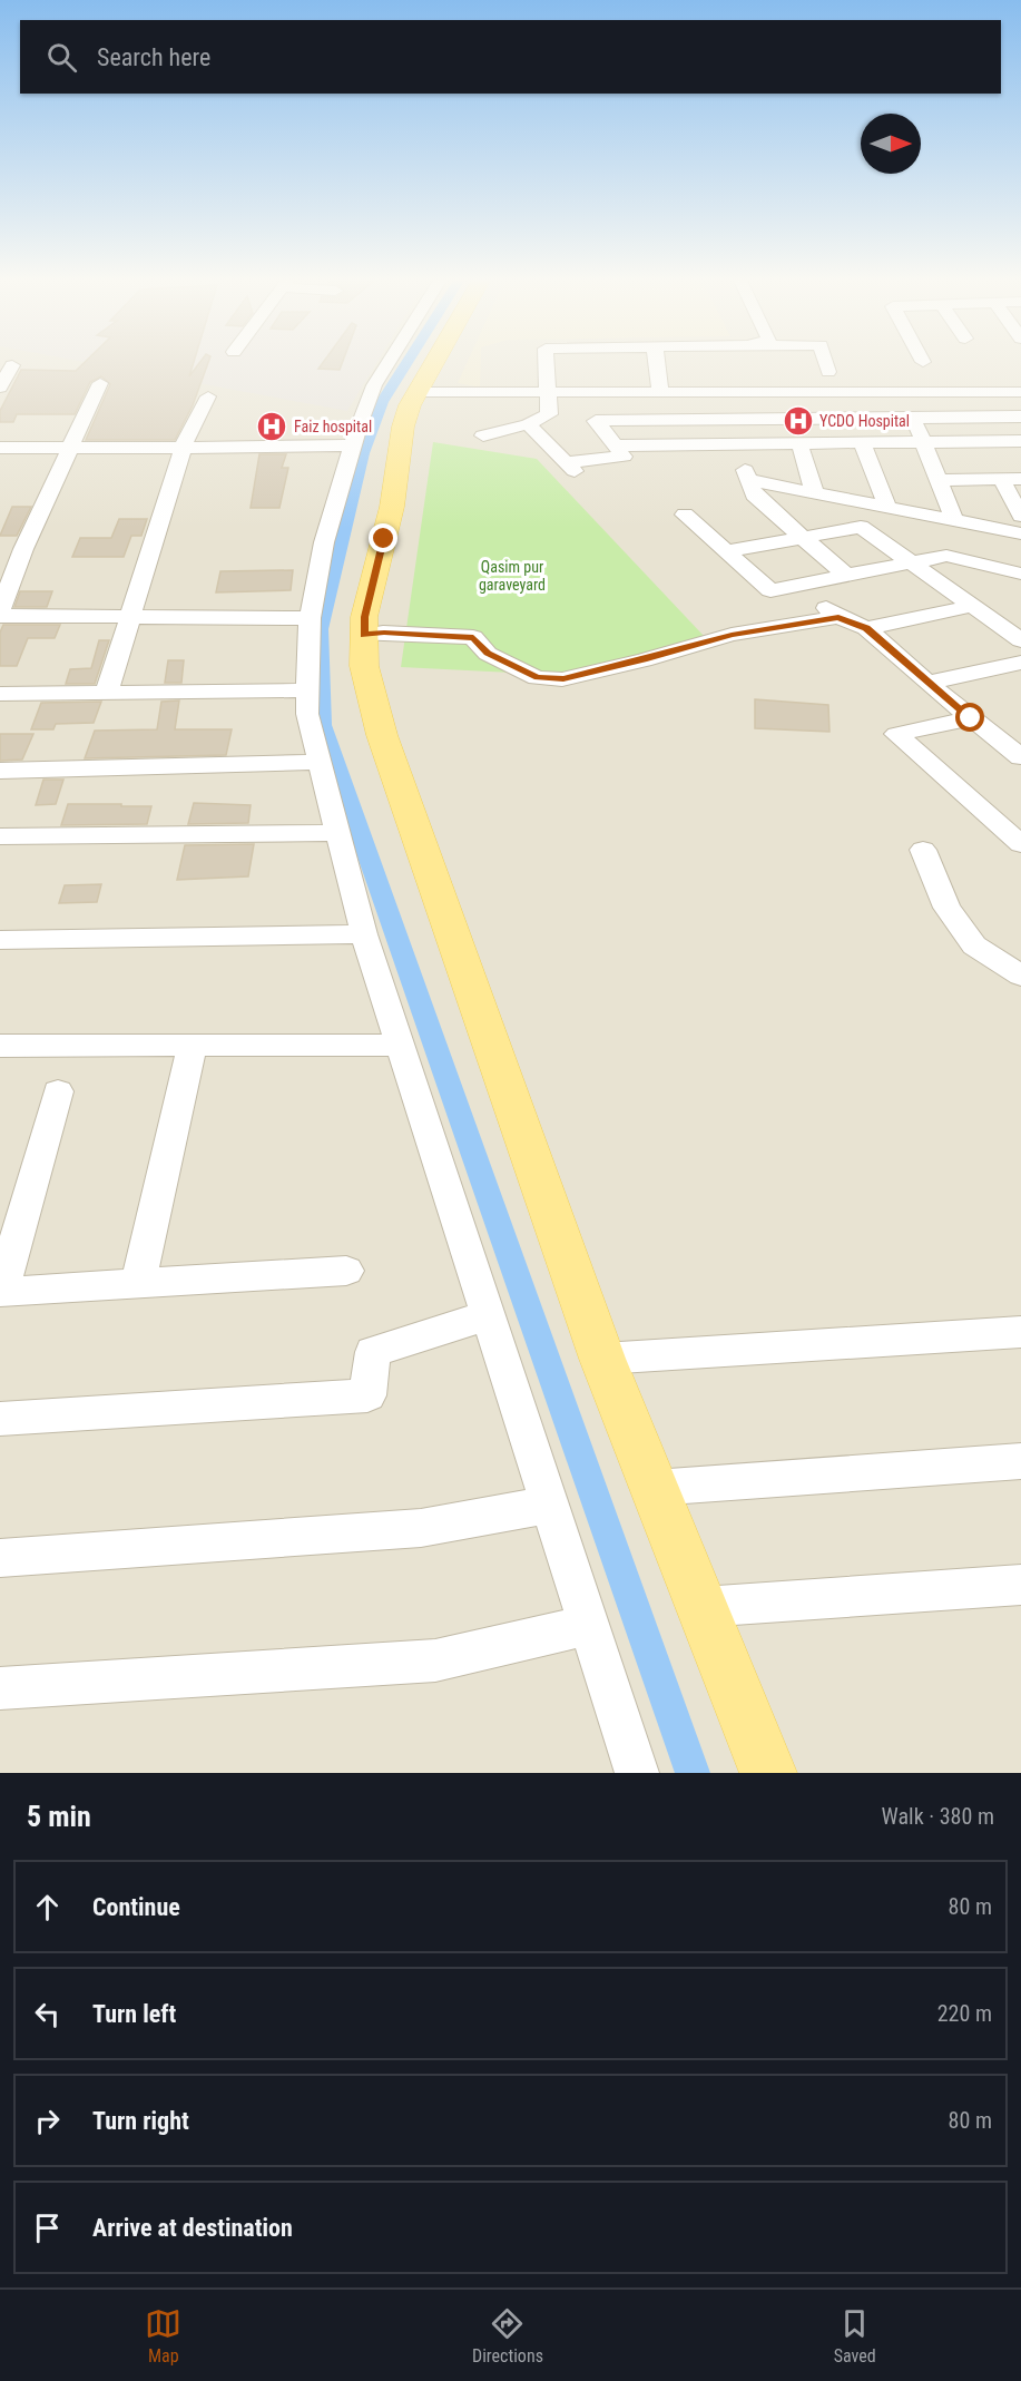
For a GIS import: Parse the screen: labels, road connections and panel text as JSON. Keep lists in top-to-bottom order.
{
  "parks": ["Qasim pur garaveyard"],
  "places": {
    "hospital": ["YCDO Hospital", "Faiz hospital"]
  },
  "north": "right",
  "page": {
    "search": "Search here",
    "heading": ["5 min", "Walk · 380 m"],
    "list": [
      ["Continue", "80 m"],
      ["Turn left", "220 m"],
      ["Turn right", "80 m"],
      "Arrive at destination"
    ],
    "nav": ["Map", "Directions", "Saved"]
  }
}
